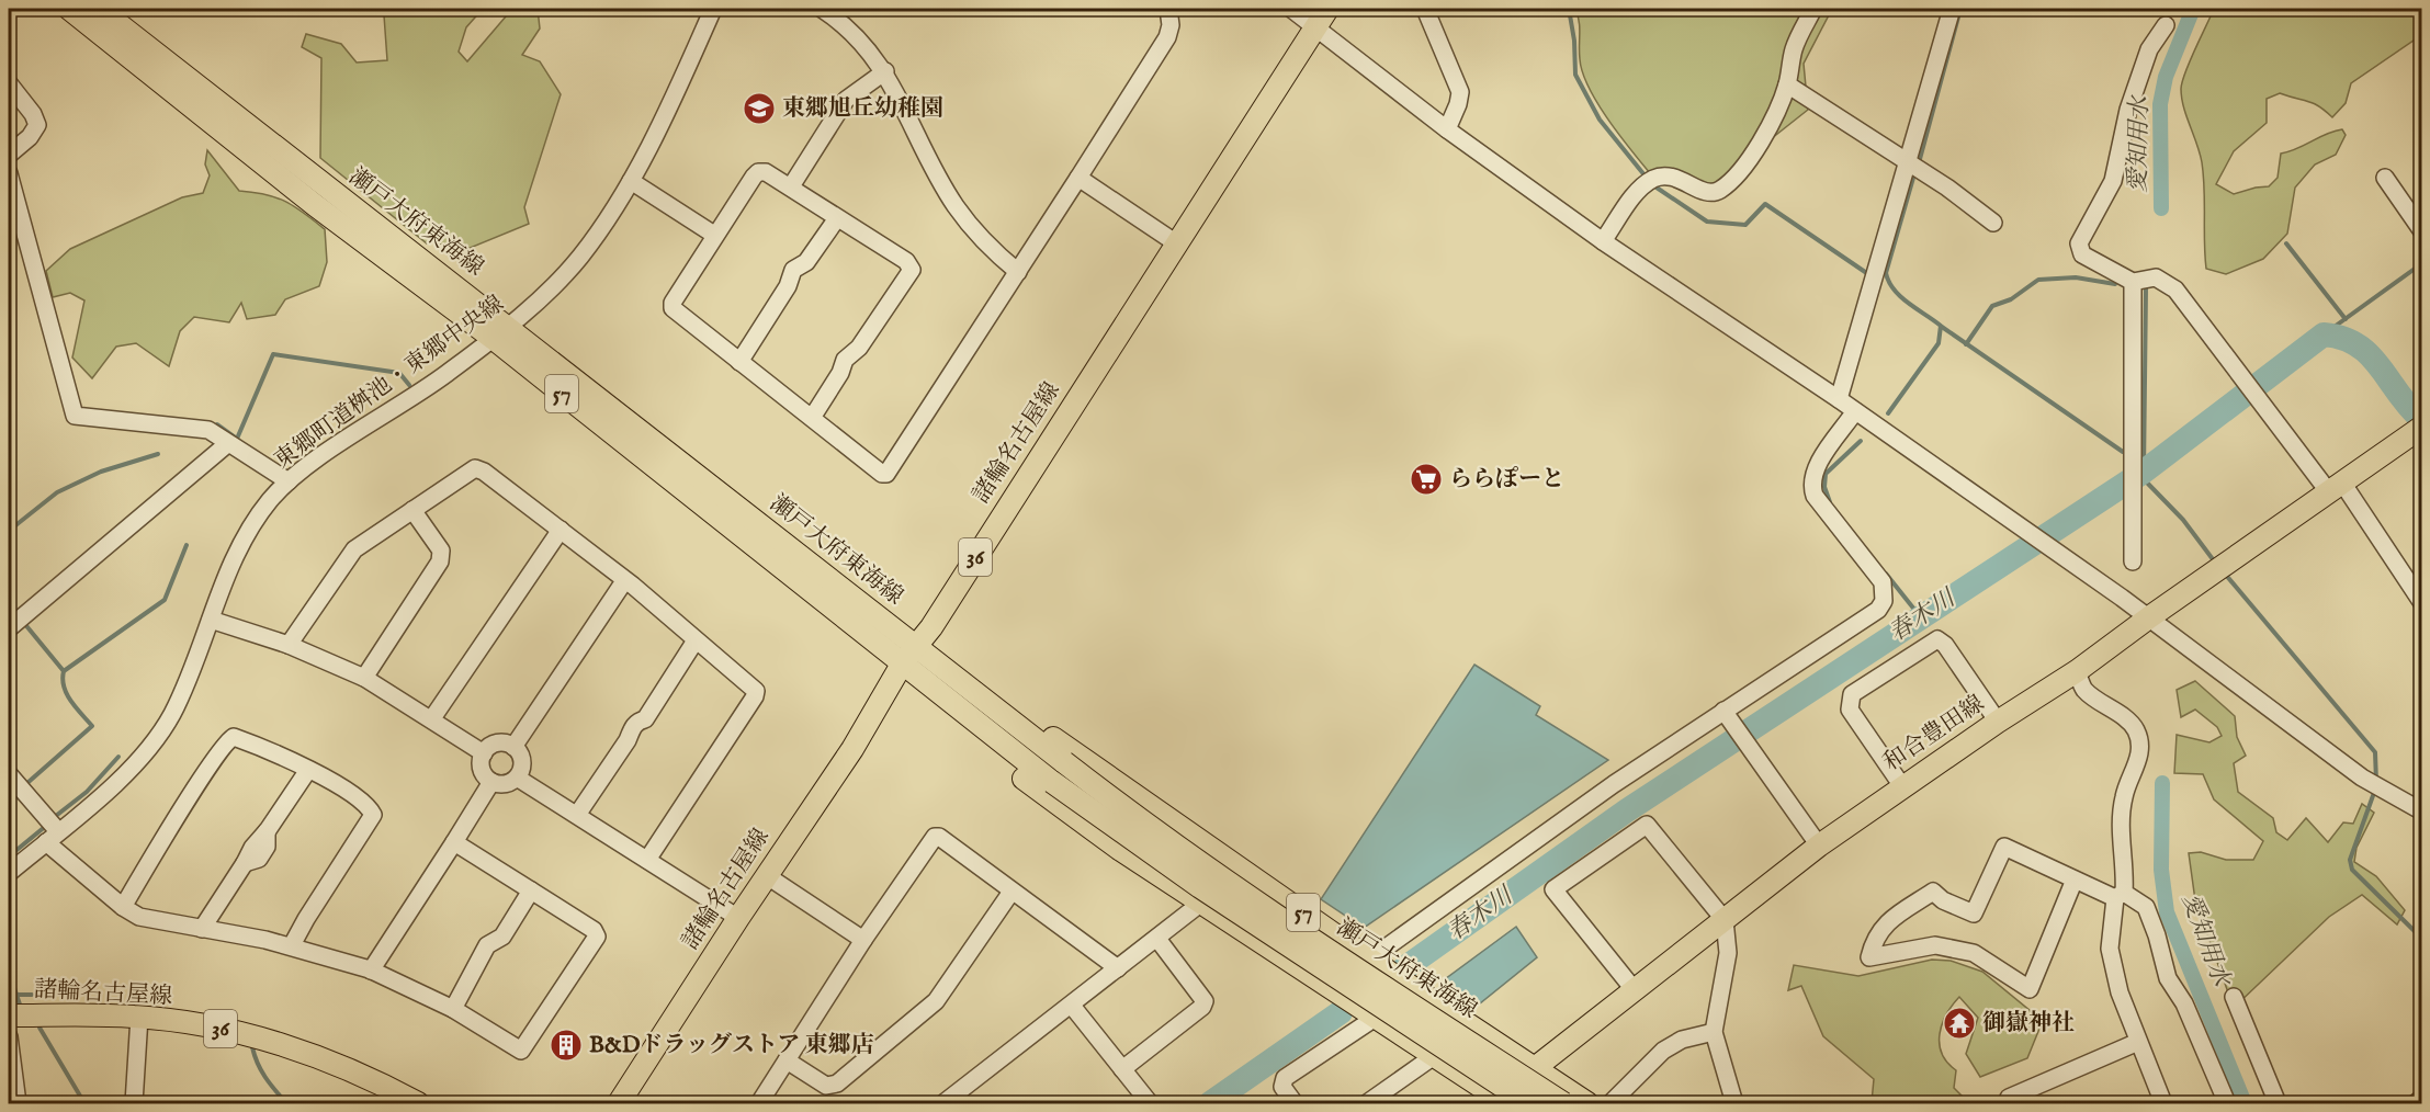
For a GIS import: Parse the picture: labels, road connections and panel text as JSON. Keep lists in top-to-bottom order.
{
  "streets": {
    "main road": [
      "瀬戸大府東海線",
      "57",
      "諸輪名古屋線",
      "36",
      "和合豊田線"
    ],
    "street": ["東郷町道桝池・東郷中央線"]
  },
  "crossings": [
    ["瀬戸大府東海線", "東郷町道桝池・東郷中央線"],
    ["瀬戸大府東海線", "57"],
    ["瀬戸大府東海線", "諸輪名古屋線"],
    ["57", "和合豊田線"]
  ],
  "water": ["愛知用水", "春木川"],
  "places": {
    "school or university": ["東郷旭丘幼稚園"],
    "supermarket": ["ららぽーと"],
    "temple": ["御嶽神社"],
    "building": ["B&Dドラッグストア 東郷店"]
  }
}
